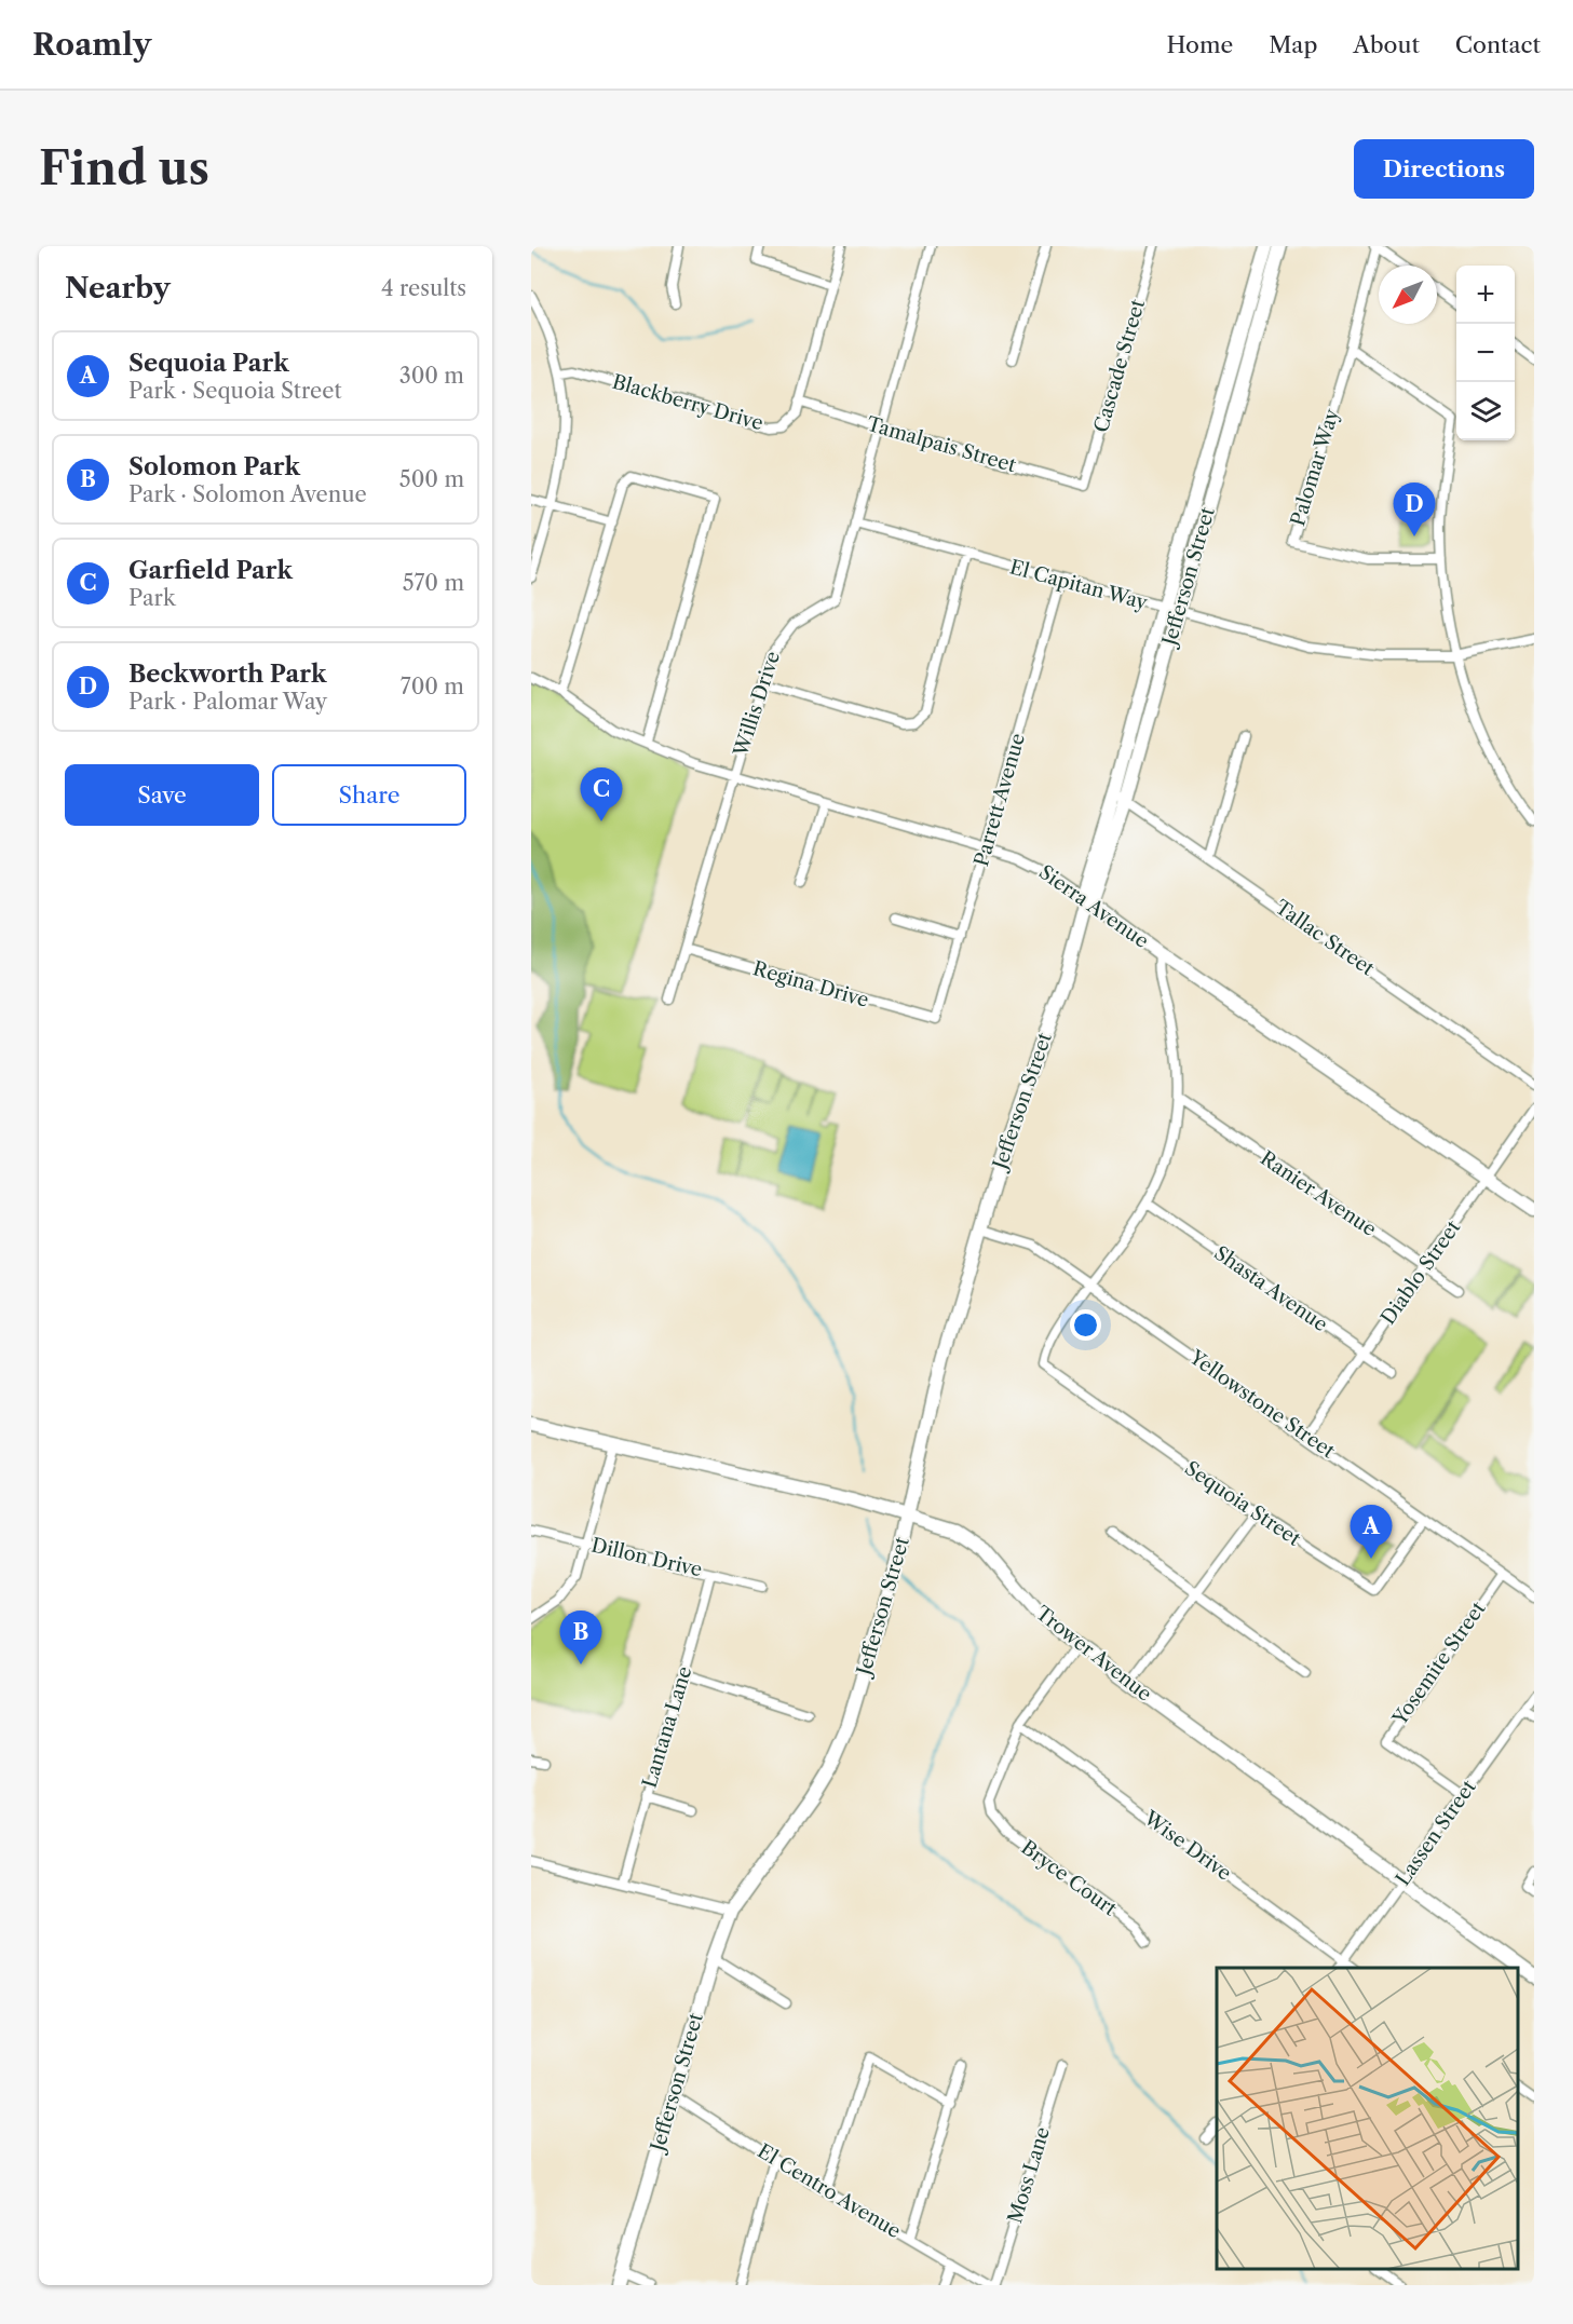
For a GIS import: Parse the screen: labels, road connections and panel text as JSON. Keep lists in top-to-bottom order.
{
  "streets": {
    "main road": ["Jefferson Street", "Sierra Avenue", "Trower Avenue"],
    "street": [
      "Cascade Street",
      "Blackberry Drive",
      "Tamalpais Street",
      "Palomar Way",
      "El Capitan Way",
      "Willis Drive",
      "Parrett Avenue",
      "Tallac Street",
      "Regina Drive",
      "Ranier Avenue",
      "Diablo Street",
      "Shasta Avenue",
      "Yellowstone Street",
      "Sequoia Street",
      "Dillon Drive",
      "Yosemite Street",
      "Lantana Lane",
      "Lassen Street",
      "Wise Drive",
      "Bryce Court",
      "Moss Lane",
      "El Centro Avenue"
    ]
  },
  "crossings": [
    ["Cascade Street", "Tamalpais Street"],
    ["Blackberry Drive", "Tamalpais Street"],
    ["Tamalpais Street", "Willis Drive"],
    ["Jefferson Street", "El Capitan Way"],
    ["Jefferson Street", "Sierra Avenue"],
    ["Jefferson Street", "Tallac Street"],
    ["Jefferson Street", "Yellowstone Street"],
    ["Jefferson Street", "Trower Avenue"],
    ["Jefferson Street", "El Centro Avenue"],
    ["El Capitan Way", "Willis Drive"],
    ["El Capitan Way", "Parrett Avenue"],
    ["Willis Drive", "Sierra Avenue"],
    ["Willis Drive", "Regina Drive"],
    ["Parrett Avenue", "Sierra Avenue"],
    ["Parrett Avenue", "Regina Drive"],
    ["Sierra Avenue", "Diablo Street"],
    ["Ranier Avenue", "Diablo Street"],
    ["Diablo Street", "Shasta Avenue"],
    ["Diablo Street", "Yellowstone Street"],
    ["Yellowstone Street", "Sequoia Street"],
    ["Yellowstone Street", "Yosemite Street"],
    ["Dillon Drive", "Lantana Lane"],
    ["Trower Avenue", "Lassen Street"],
    ["Yosemite Street", "Lassen Street"],
    ["Lassen Street", "Wise Drive"],
    ["Wise Drive", "Bryce Court"]
  ],
  "north": "bottom left",
  "page": {
    "header": "Roamly",
    "nav": [
      "Home",
      "Map",
      "About",
      "Contact"
    ],
    "buttons": [
      "Directions",
      ["Save", "Share"]
    ],
    "title": "Find us",
    "heading": ["Nearby", "4 results"],
    "map_buttons": ["+", "−"],
    "list": [
      {
        "mark": "A",
        "name": "Sequoia Park",
        "note": "Park · Sequoia Street",
        "value": "300 m"
      },
      {
        "mark": "B",
        "name": "Solomon Park",
        "note": "Park · Solomon Avenue",
        "value": "500 m"
      },
      {
        "mark": "C",
        "name": "Garfield Park",
        "note": "Park",
        "value": "570 m"
      },
      {
        "mark": "D",
        "name": "Beckworth Park",
        "note": "Park · Palomar Way",
        "value": "700 m"
      }
    ],
    "pins": [
      "D",
      "C",
      "A",
      "B"
    ]
  }
}
